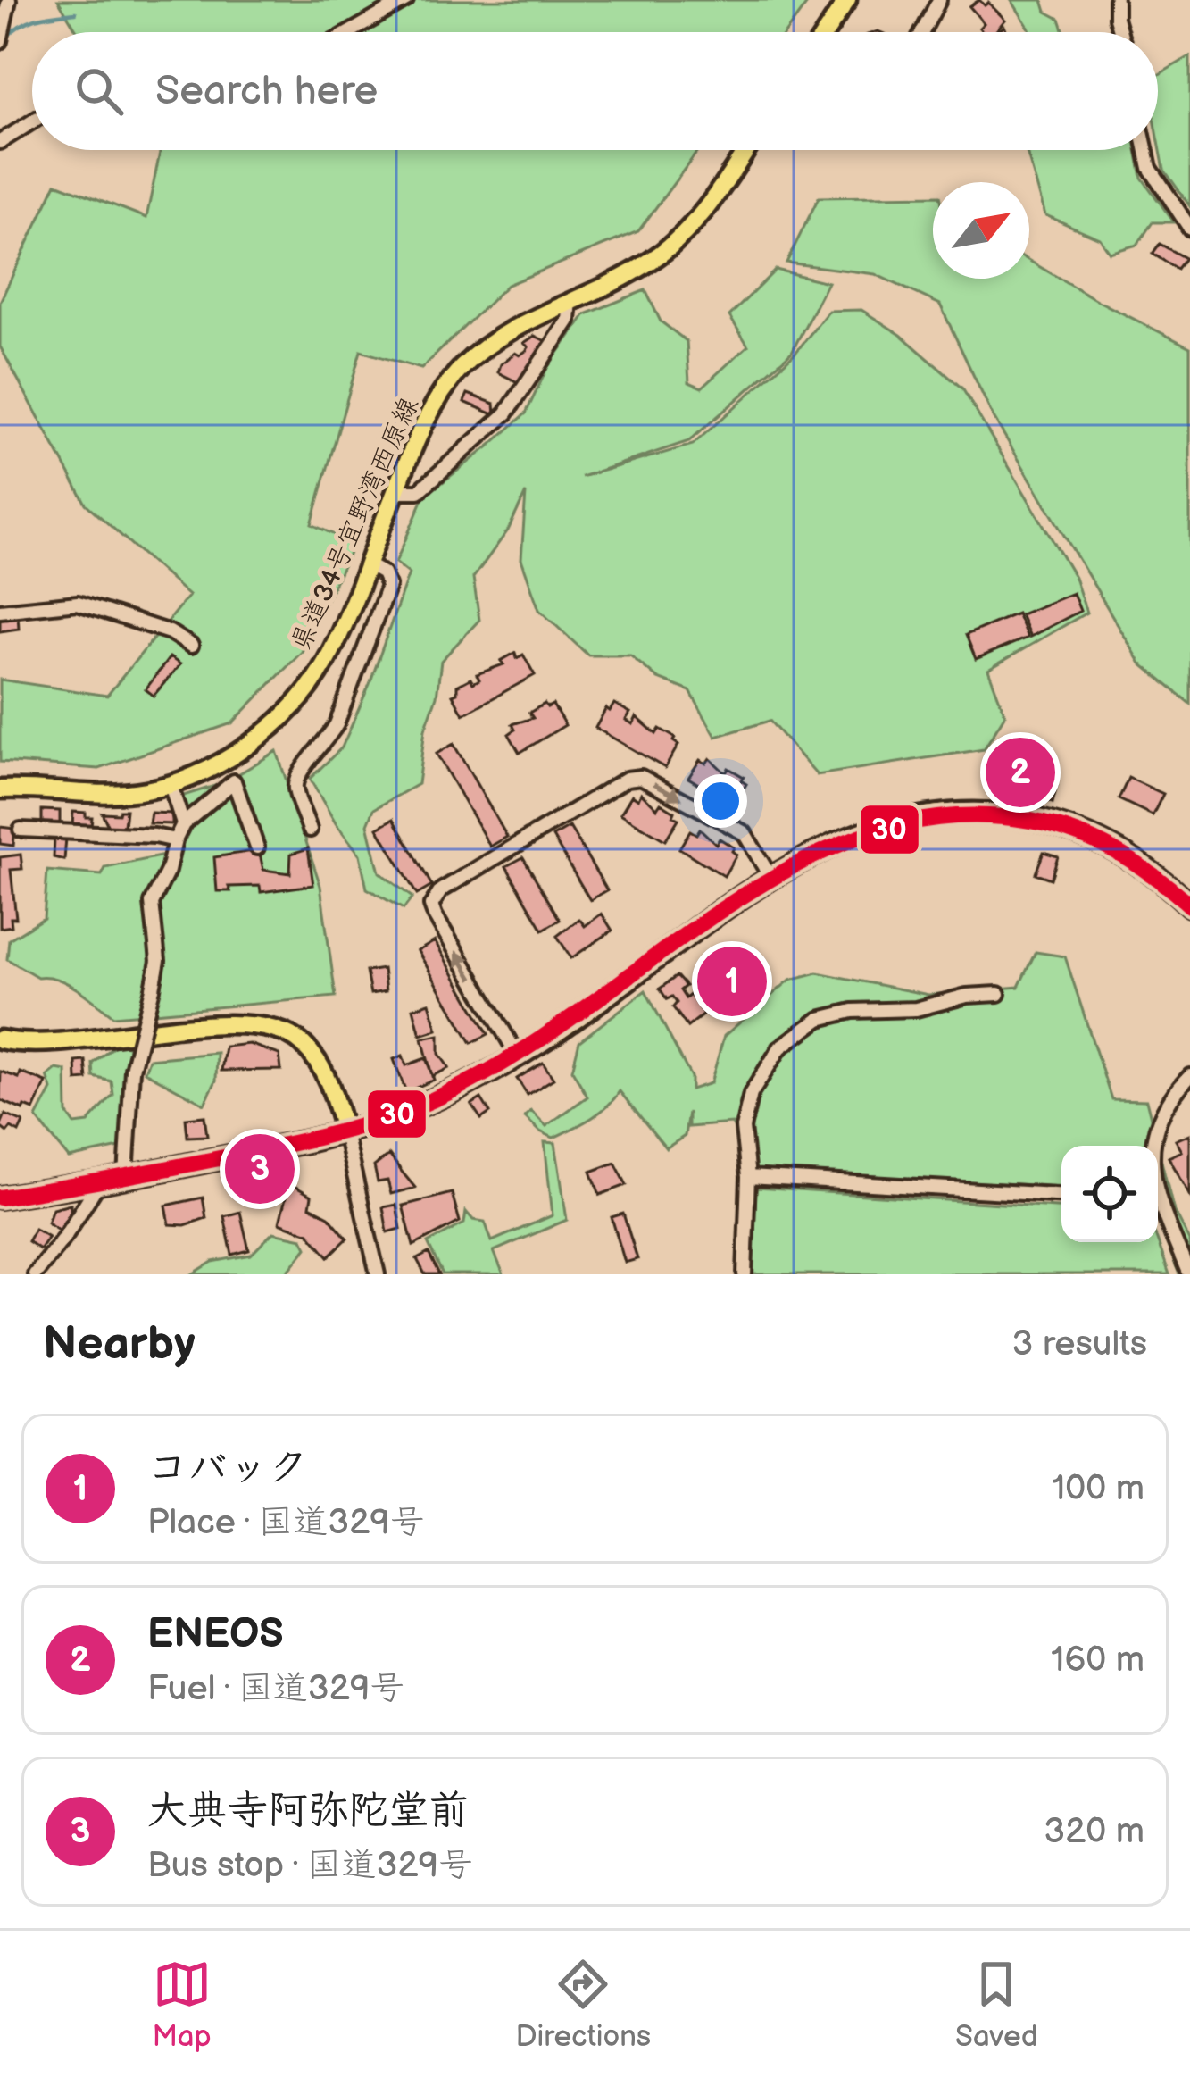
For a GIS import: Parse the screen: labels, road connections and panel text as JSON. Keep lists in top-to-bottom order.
{
  "streets": {
    "main road": ["県道34号宜野湾西原線"]
  },
  "lines": ["transit line 30"],
  "north": "top right",
  "page": {
    "search": "Search here",
    "pins": ["2", "1", "3"],
    "heading": ["Nearby", "3 results"],
    "list": [
      {
        "mark": "1",
        "name": "コバック",
        "note": "Place · 国道329号",
        "value": "100 m"
      },
      {
        "mark": "2",
        "name": "ENEOS",
        "note": "Fuel · 国道329号",
        "value": "160 m"
      },
      {
        "mark": "3",
        "name": "大典寺阿弥陀堂前",
        "note": "Bus stop · 国道329号",
        "value": "320 m"
      }
    ],
    "nav": ["Map", "Directions", "Saved"]
  }
}
